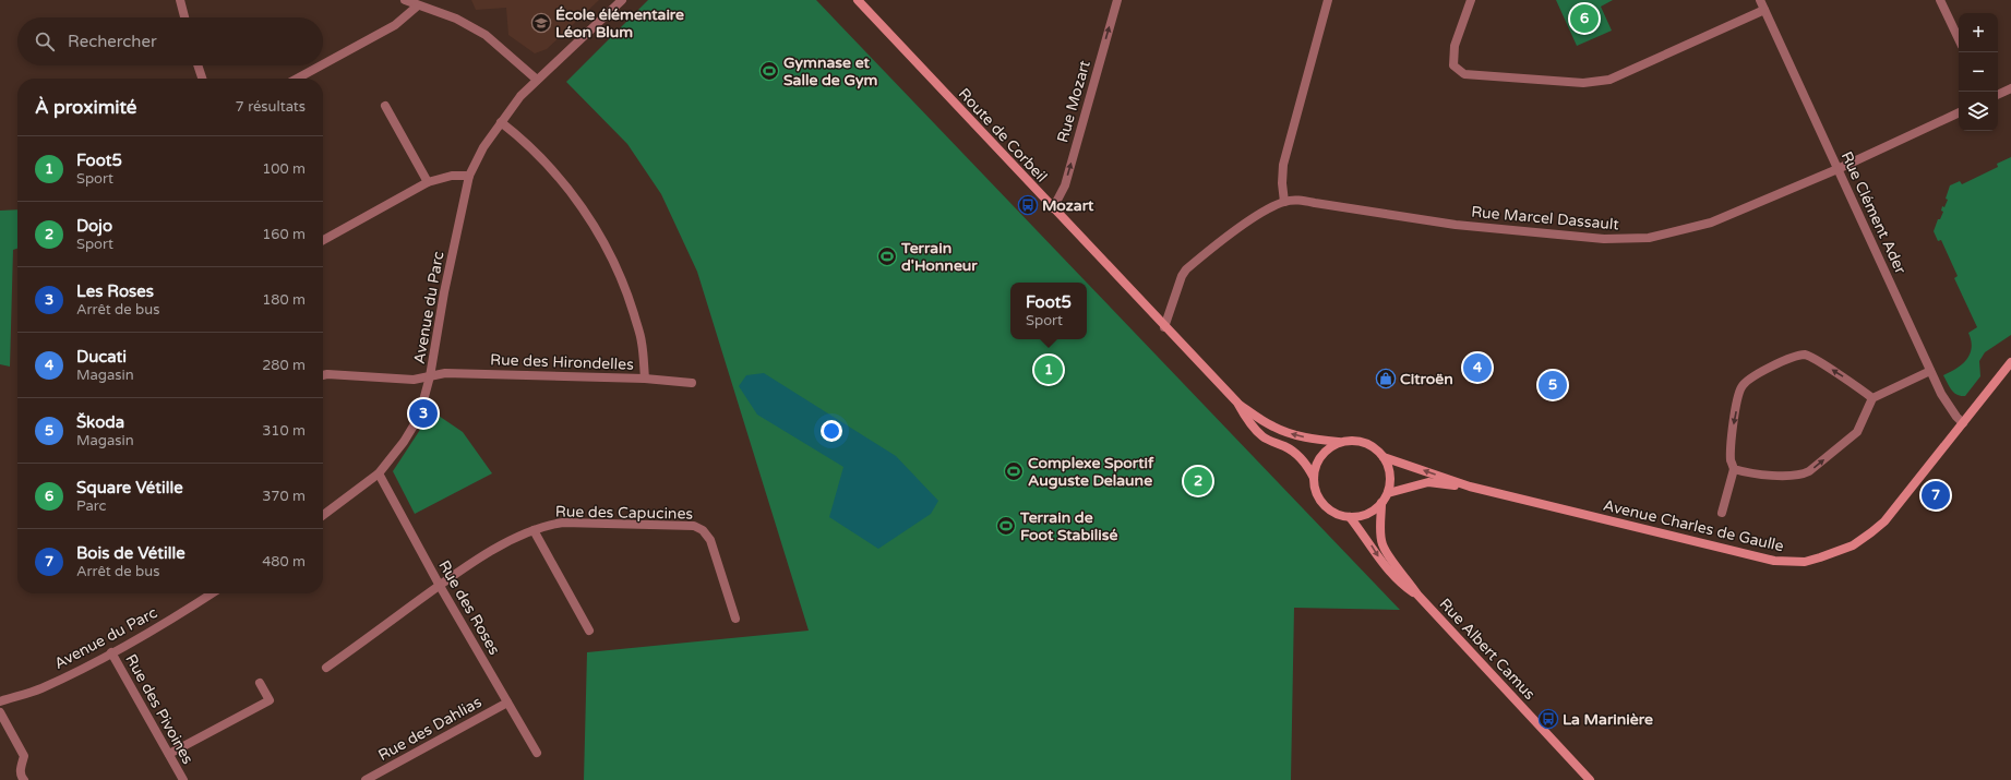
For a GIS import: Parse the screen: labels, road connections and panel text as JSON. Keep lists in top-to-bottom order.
{
  "streets": {
    "main road": ["Route de Corbeil", "Avenue Charles de Gaulle", "Rue Albert Camus"],
    "street": [
      "Rue Mozart",
      "Rue Clément Ader",
      "Rue Marcel Dassault",
      "Avenue du Parc",
      "Rue des Hirondelles",
      "Rue des Capucines",
      "Rue des Roses",
      "Rue des Pivoines",
      "Rue des Dahlias"
    ]
  },
  "crossings": [
    ["Rue Mozart", "Route de Corbeil"],
    ["Route de Corbeil", "Rue Marcel Dassault"],
    ["Route de Corbeil", "Avenue Charles de Gaulle"],
    ["Route de Corbeil", "Rue Albert Camus"],
    ["Rue Clément Ader", "Rue Marcel Dassault"],
    ["Rue Clément Ader", "Avenue Charles de Gaulle"],
    ["Avenue du Parc", "Rue des Hirondelles"],
    ["Avenue du Parc", "Rue des Roses"],
    ["Avenue du Parc", "Rue des Pivoines"],
    ["Rue des Capucines", "Rue des Roses"],
    ["Avenue Charles de Gaulle", "Rue Albert Camus"],
    ["Rue des Roses", "Rue des Dahlias"]
  ],
  "one_way": ["Rue Mozart"],
  "places": {
    "school or university": ["École élémentaire Léon Blum"],
    "sports": [
      "Gymnase et Salle de Gym",
      "Terrain d'Honneur",
      "Complexe Sportif Auguste Delaune",
      "Terrain de Foot Stabilisé"
    ],
    "bus stop": ["Mozart", "La Marinière"],
    "shop": ["Citroën"]
  },
  "page": {
    "pins": [
      "6",
      "4",
      "1",
      "5",
      "3",
      "2",
      "7"
    ],
    "map_buttons": ["+", "−"],
    "search": "Rechercher",
    "heading": ["À proximité", "7 résultats"],
    "list": [
      {
        "mark": "1",
        "name": "Foot5",
        "note": "Sport",
        "value": "100 m"
      },
      {
        "mark": "2",
        "name": "Dojo",
        "note": "Sport",
        "value": "160 m"
      },
      {
        "mark": "3",
        "name": "Les Roses",
        "note": "Arrêt de bus",
        "value": "180 m"
      },
      {
        "mark": "4",
        "name": "Ducati",
        "note": "Magasin",
        "value": "280 m"
      },
      {
        "mark": "5",
        "name": "Škoda",
        "note": "Magasin",
        "value": "310 m"
      },
      {
        "mark": "6",
        "name": "Square Vétille",
        "note": "Parc",
        "value": "370 m"
      },
      {
        "mark": "7",
        "name": "Bois de Vétille",
        "note": "Arrêt de bus",
        "value": "480 m"
      }
    ],
    "popup": ["Foot5", "Sport"]
  }
}
